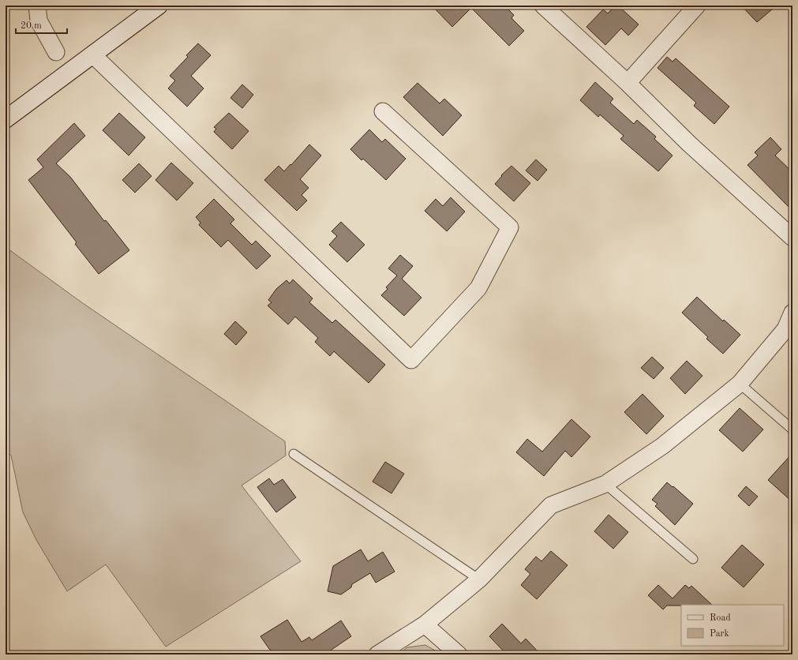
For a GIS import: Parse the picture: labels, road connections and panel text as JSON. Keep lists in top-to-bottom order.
{
  "legend": ["Road", "Park"],
  "scale_bar": "20 m"
}
